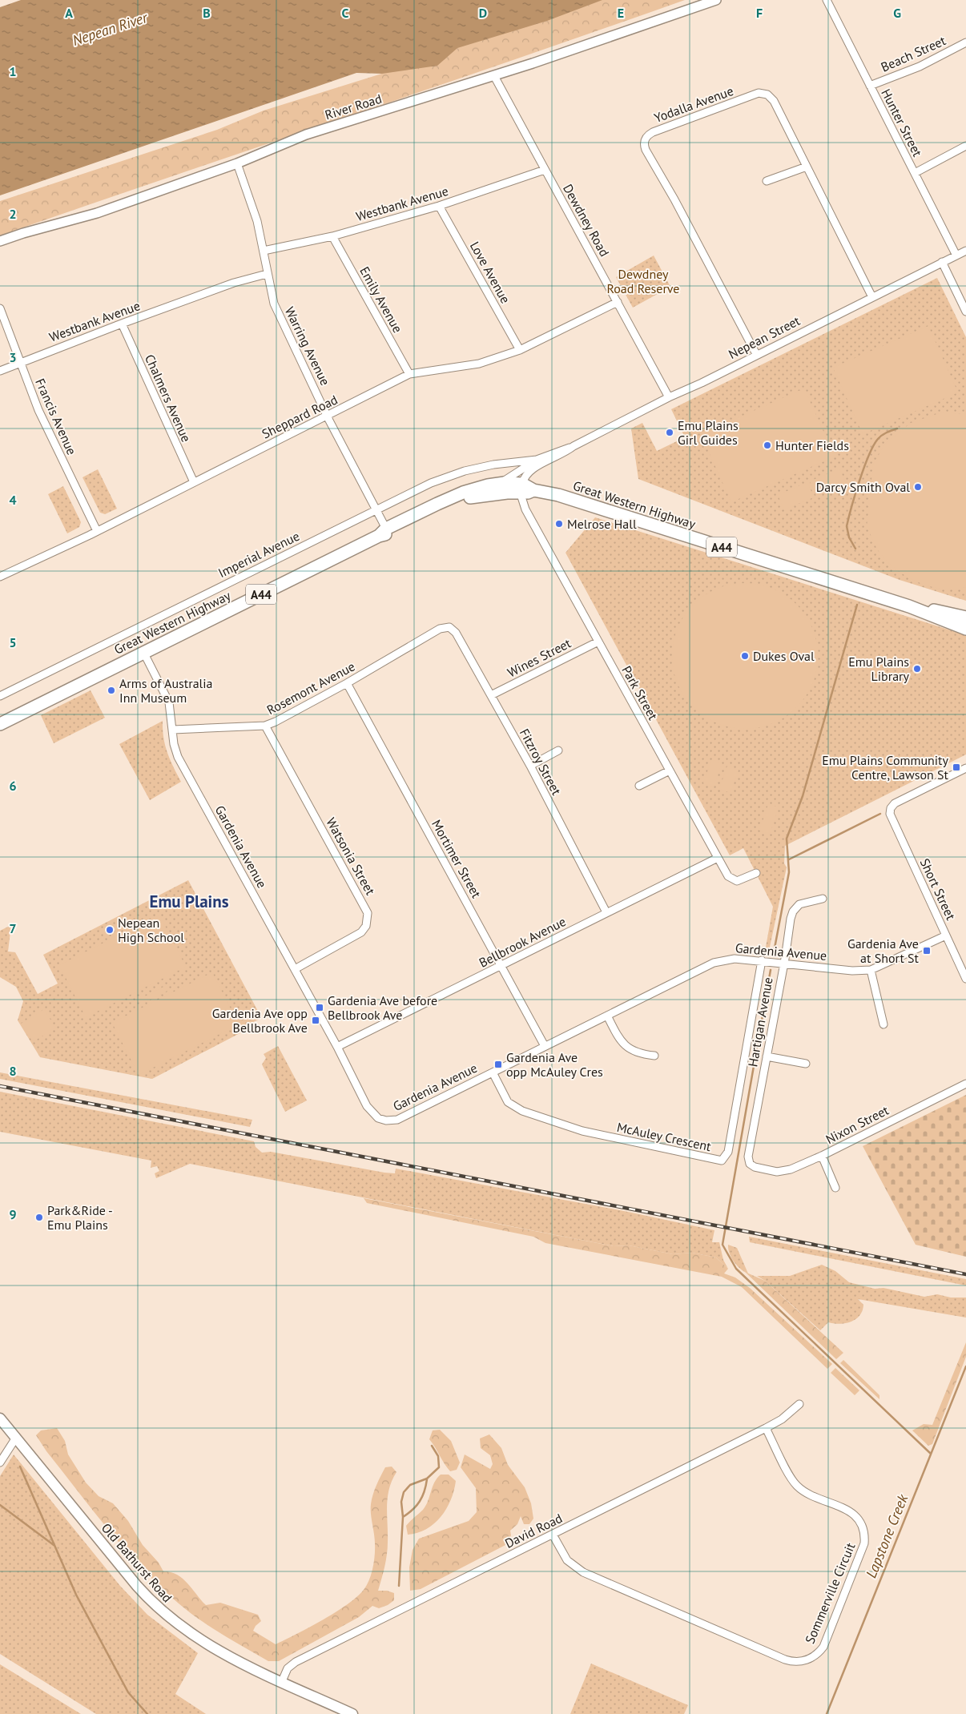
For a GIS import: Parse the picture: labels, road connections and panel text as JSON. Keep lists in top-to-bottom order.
{
  "streets": {
    "highway": ["Great Western Highway", "A44"],
    "main road": ["Old Bathurst Road"],
    "street": [
      "Beach Street",
      "Yodalla Avenue",
      "River Road",
      "Hunter Street",
      "Westbank Avenue",
      "Dewdney Road",
      "Love Avenue",
      "Emily Avenue",
      "Nepean Street",
      "Warring Avenue",
      "Chalmers Avenue",
      "Francis Avenue",
      "Sheppard Road",
      "Imperial Avenue",
      "Wines Street",
      "Rosemont Avenue",
      "Park Street",
      "Fitzroy Street",
      "Gardenia Avenue",
      "Watsonia Street",
      "Mortimer Street",
      "Short Street",
      "Bellbrook Avenue",
      "Hartigan Avenue",
      "Nixon Street",
      "McAuley Crescent",
      "David Road",
      "Sommerville Circuit"
    ]
  },
  "crossings": [
    ["Beach Street", "Hunter Street"],
    ["Yodalla Avenue", "Nepean Street"],
    ["River Road", "Dewdney Road"],
    ["River Road", "Warring Avenue"],
    ["Hunter Street", "Nepean Street"],
    ["Westbank Avenue", "Dewdney Road"],
    ["Westbank Avenue", "Love Avenue"],
    ["Westbank Avenue", "Emily Avenue"],
    ["Westbank Avenue", "Warring Avenue"],
    ["Westbank Avenue", "Chalmers Avenue"],
    ["Westbank Avenue", "Francis Avenue"],
    ["Dewdney Road", "Nepean Street"],
    ["Dewdney Road", "Sheppard Road"],
    ["Love Avenue", "Sheppard Road"],
    ["Emily Avenue", "Sheppard Road"],
    ["Nepean Street", "Great Western Highway"],
    ["Nepean Street", "Imperial Avenue"],
    ["Nepean Street", "Park Street"],
    ["Warring Avenue", "Sheppard Road"],
    ["Warring Avenue", "Great Western Highway"],
    ["Warring Avenue", "Imperial Avenue"],
    ["Chalmers Avenue", "Sheppard Road"],
    ["Francis Avenue", "Sheppard Road"],
    ["Great Western Highway", "Park Street"],
    ["Great Western Highway", "Gardenia Avenue"],
    ["Wines Street", "Park Street"],
    ["Wines Street", "Fitzroy Street"],
    ["Rosemont Avenue", "Fitzroy Street"],
    ["Rosemont Avenue", "Gardenia Avenue"],
    ["Rosemont Avenue", "Watsonia Street"],
    ["Rosemont Avenue", "Mortimer Street"],
    ["Park Street", "Bellbrook Avenue"],
    ["Fitzroy Street", "Bellbrook Avenue"],
    ["Gardenia Avenue", "Watsonia Street"],
    ["Gardenia Avenue", "Mortimer Street"],
    ["Gardenia Avenue", "Short Street"],
    ["Gardenia Avenue", "Bellbrook Avenue"],
    ["Gardenia Avenue", "Hartigan Avenue"],
    ["Gardenia Avenue", "McAuley Crescent"],
    ["Mortimer Street", "Bellbrook Avenue"],
    ["Hartigan Avenue", "Nixon Street"],
    ["David Road", "Old Bathurst Road"],
    ["David Road", "Sommerville Circuit"]
  ],
  "districts": ["Emu Plains"],
  "water": ["Nepean River", "Lapstone Creek"],
  "parks": ["Dewdney Road Reserve"],
  "places": {
    "other": [
      "Emu Plains Girl Guides",
      "Hunter Fields",
      "Darcy Smith Oval",
      "Melrose Hall",
      "Dukes Oval",
      "Emu Plains Library",
      "Arms of Australia Inn Museum",
      "Nepean High School",
      "Park&Ride - Emu Plains"
    ],
    "transit": [
      "Emu Plains Community Centre, Lawson St",
      "Gardenia Ave at Short St",
      "Gardenia Ave before Bellbrook Ave",
      "Gardenia Ave opp Bellbrook Ave",
      "Gardenia Ave opp McAuley Cres"
    ]
  },
  "grid": {
    "columns": [
      "A",
      "B",
      "C",
      "D",
      "E",
      "F",
      "G"
    ],
    "rows": [
      "1",
      "2",
      "3",
      "4",
      "5",
      "6",
      "7",
      "8",
      "9"
    ]
  }
}
